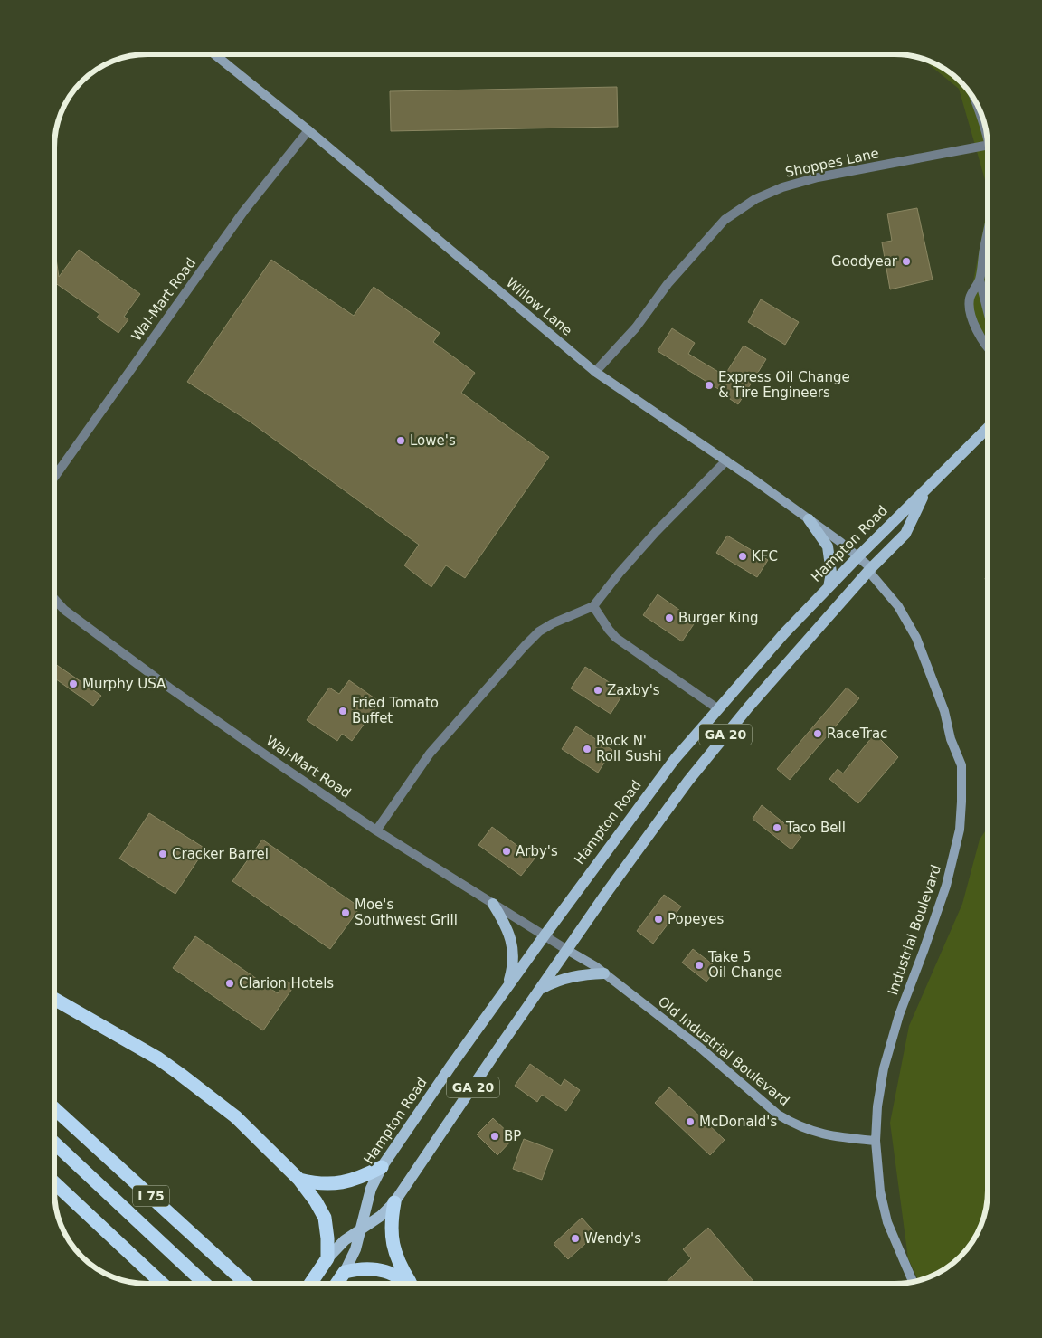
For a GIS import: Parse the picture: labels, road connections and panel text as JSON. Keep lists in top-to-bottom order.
{
  "streets": {
    "highway": ["Hampton Road", "GA 20", "I 75"],
    "street": [
      "Shoppes Lane",
      "Wal-Mart Road",
      "Willow Lane",
      "Industrial Boulevard",
      "Old Industrial Boulevard"
    ]
  },
  "crossings": [
    ["Shoppes Lane", "Willow Lane"],
    ["Wal-Mart Road", "Willow Lane"],
    ["Wal-Mart Road", "Hampton Road"],
    ["Wal-Mart Road", "GA 20"],
    ["Wal-Mart Road", "Old Industrial Boulevard"],
    ["Willow Lane", "Hampton Road"],
    ["Willow Lane", "GA 20"],
    ["Willow Lane", "Industrial Boulevard"],
    ["Hampton Road", "GA 20"],
    ["GA 20", "Industrial Boulevard"],
    ["GA 20", "Old Industrial Boulevard"],
    ["Industrial Boulevard", "Old Industrial Boulevard"]
  ],
  "places": [
    "Goodyear",
    "Express Oil Change & Tire Engineers",
    "Lowe's",
    "KFC",
    "Burger King",
    "Murphy USA",
    "Zaxby's",
    "Fried Tomato Buffet",
    "RaceTrac",
    "Rock N' Roll Sushi",
    "Taco Bell",
    "Arby's",
    "Cracker Barrel",
    "Moe's Southwest Grill",
    "Popeyes",
    "Take 5 Oil Change",
    "Clarion Hotels",
    "McDonald's",
    "BP",
    "Wendy's"
  ]
}
